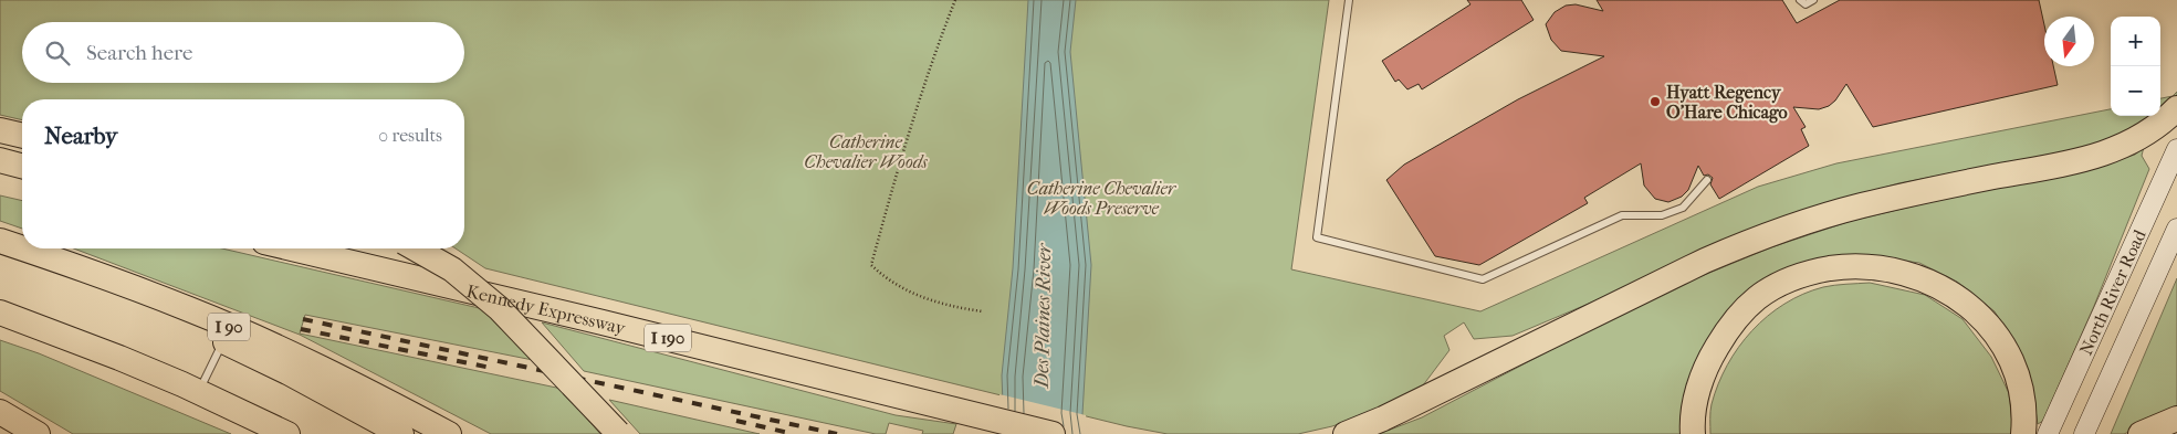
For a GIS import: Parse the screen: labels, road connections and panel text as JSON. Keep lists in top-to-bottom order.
{
  "streets": {
    "highway": ["Kennedy Expressway", "I 90", "I 190"],
    "main road": ["North River Road"]
  },
  "water": ["Des Plaines River"],
  "parks": ["Catherine Chevalier Woods", "Catherine Chevalier Woods Preserve"],
  "places": ["Hyatt Regency O'Hare Chicago"],
  "north": "bottom",
  "page": {
    "map_buttons": ["+", "−"],
    "search": "Search here",
    "heading": ["Nearby", "0 results"]
  }
}
